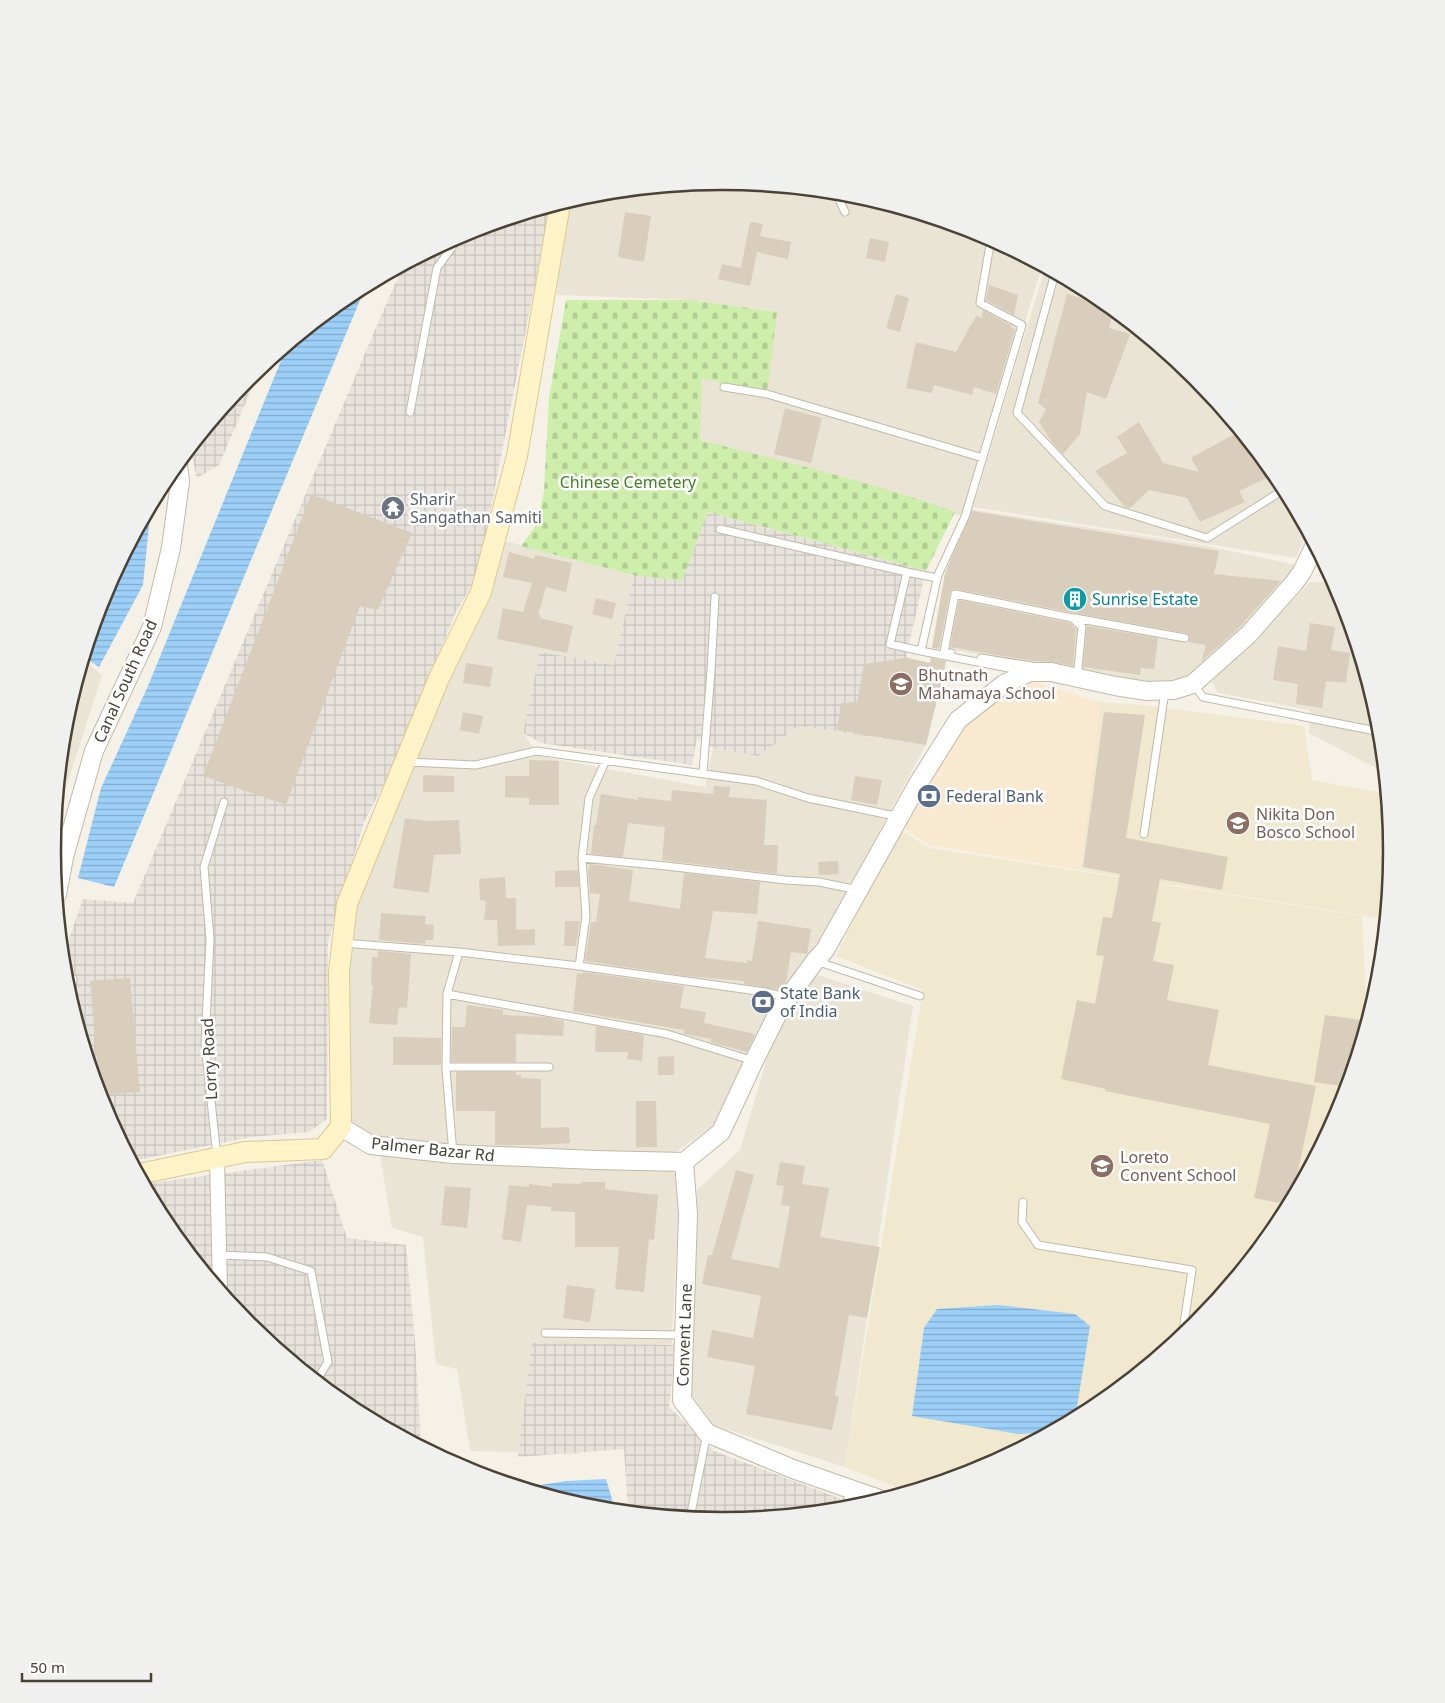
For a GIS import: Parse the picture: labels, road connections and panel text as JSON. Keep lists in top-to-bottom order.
{
  "streets": {
    "street": [
      "Canal South Road",
      "Lorry Road",
      "Palmer Bazar Rd",
      "Convent Lane"
    ]
  },
  "crossings": [
    ["Palmer Bazar Rd", "Convent Lane"]
  ],
  "parks": ["Chinese Cemetery"],
  "places": {
    "temple": ["Sharir Sangathan Samiti"],
    "building": ["Sunrise Estate"],
    "school or university": ["Bhutnath Mahamaya School", "Nikita Don Bosco School", "Loreto Convent School"],
    "bank": ["Federal Bank", "State Bank of India"]
  },
  "scale_bar": "50 m"
}
